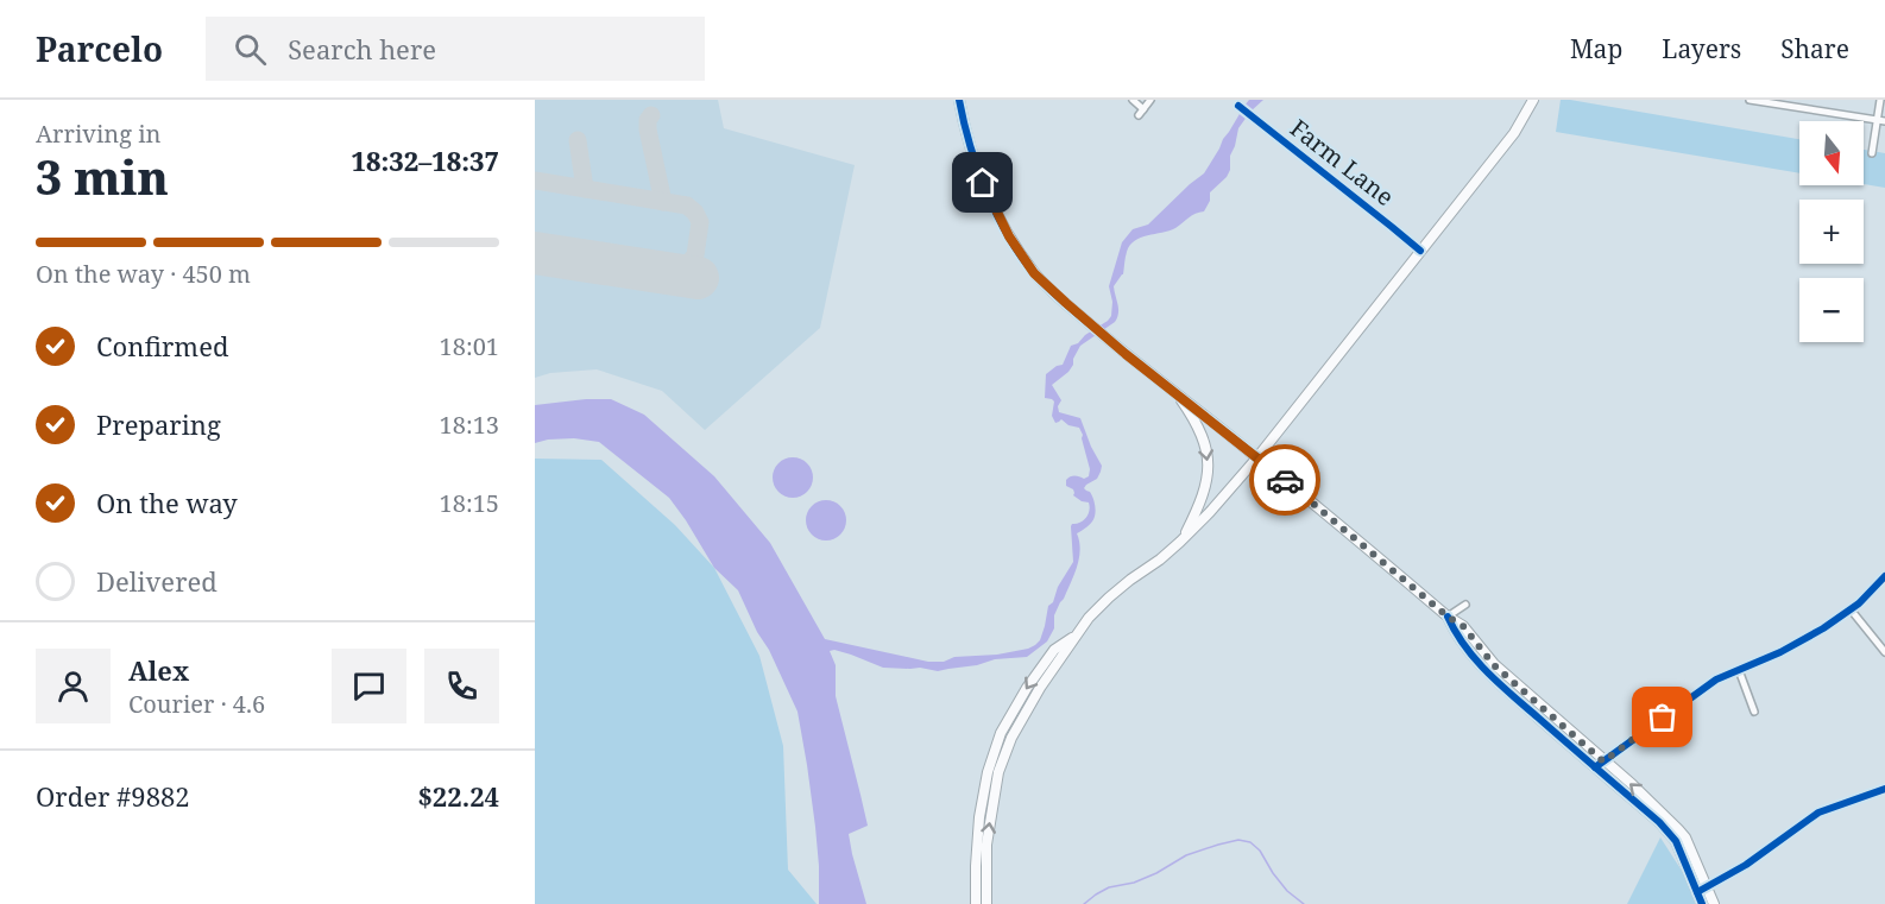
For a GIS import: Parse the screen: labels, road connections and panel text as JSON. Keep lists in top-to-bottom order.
{
  "streets": {
    "street": ["Farm Lane"]
  },
  "north": "bottom",
  "page": {
    "header": "Parcelo",
    "search": "Search here",
    "nav": ["Map", "Layers", "Share"],
    "heading": ["3 min", "Arriving in", "18:32–18:37"],
    "panel": [
      "Alex",
      "Courier · 4.6",
      "Order #9882",
      "$22.24"
    ],
    "map_buttons": ["+", "−"],
    "bar": "On the way · 450 m",
    "list": [
      ["Confirmed", "18:01"],
      ["Preparing", "18:13"],
      ["On the way", "18:15"],
      "Delivered"
    ]
  }
}
